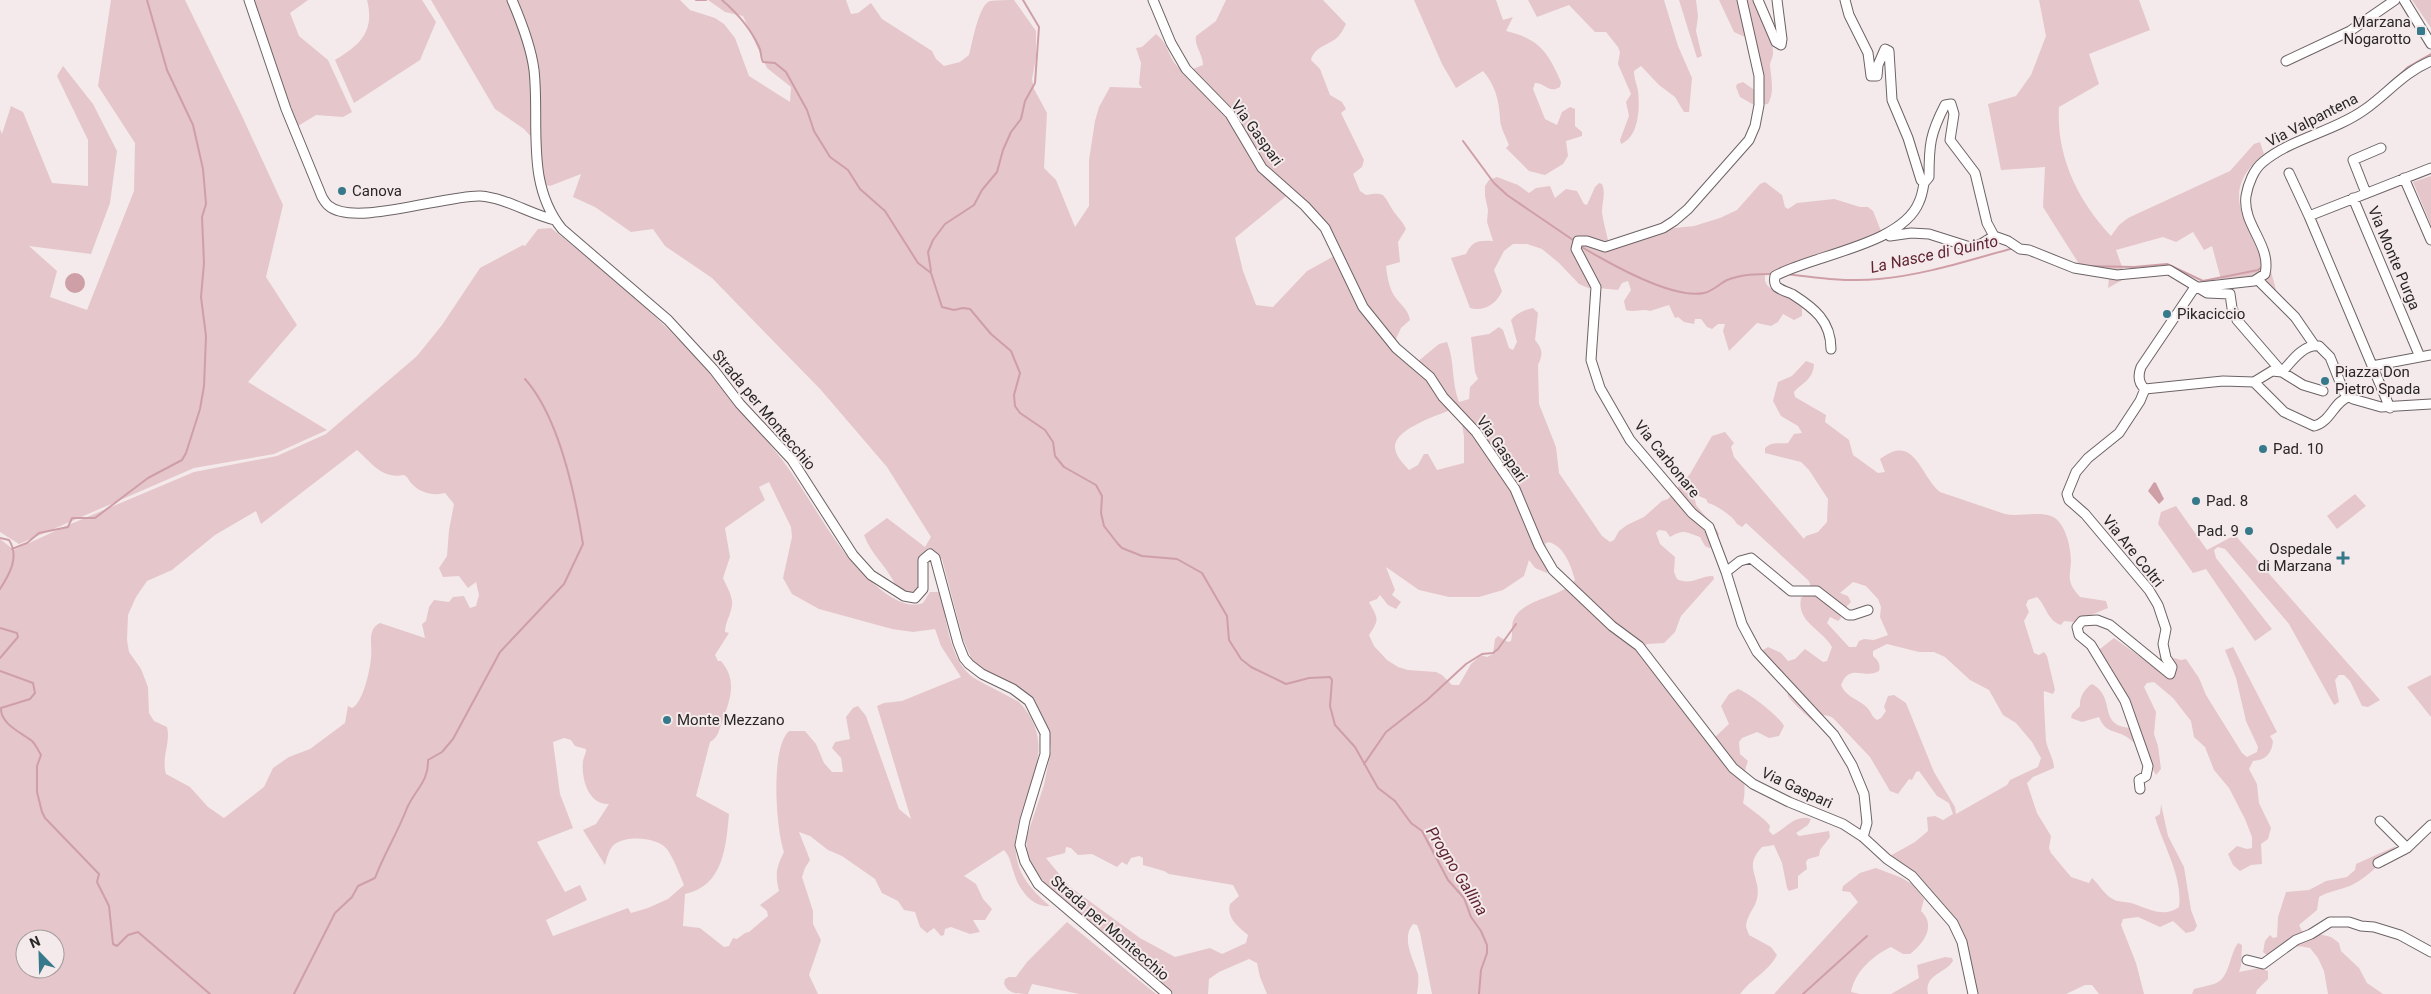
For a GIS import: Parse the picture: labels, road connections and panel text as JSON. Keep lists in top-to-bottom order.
{
  "streets": {
    "street": [
      "Via Valpantena",
      "Via Gaspari",
      "Via Monte Purga",
      "Strada per Montecchio",
      "Via Carbonare",
      "Via Are Coltri"
    ]
  },
  "crossings": [
    ["Via Gaspari", "Via Carbonare"]
  ],
  "water": ["La Nasce di Quinto", "Progno Gallina"],
  "places": {
    "transit": ["Marzana Nogarotto"],
    "other": [
      "Canova",
      "Pikaciccio",
      "Piazza Don Pietro Spada",
      "Pad. 10",
      "Pad. 8",
      "Pad. 9",
      "Monte Mezzano"
    ],
    "health": ["Ospedale di Marzana"]
  },
  "north": "top left"
}
